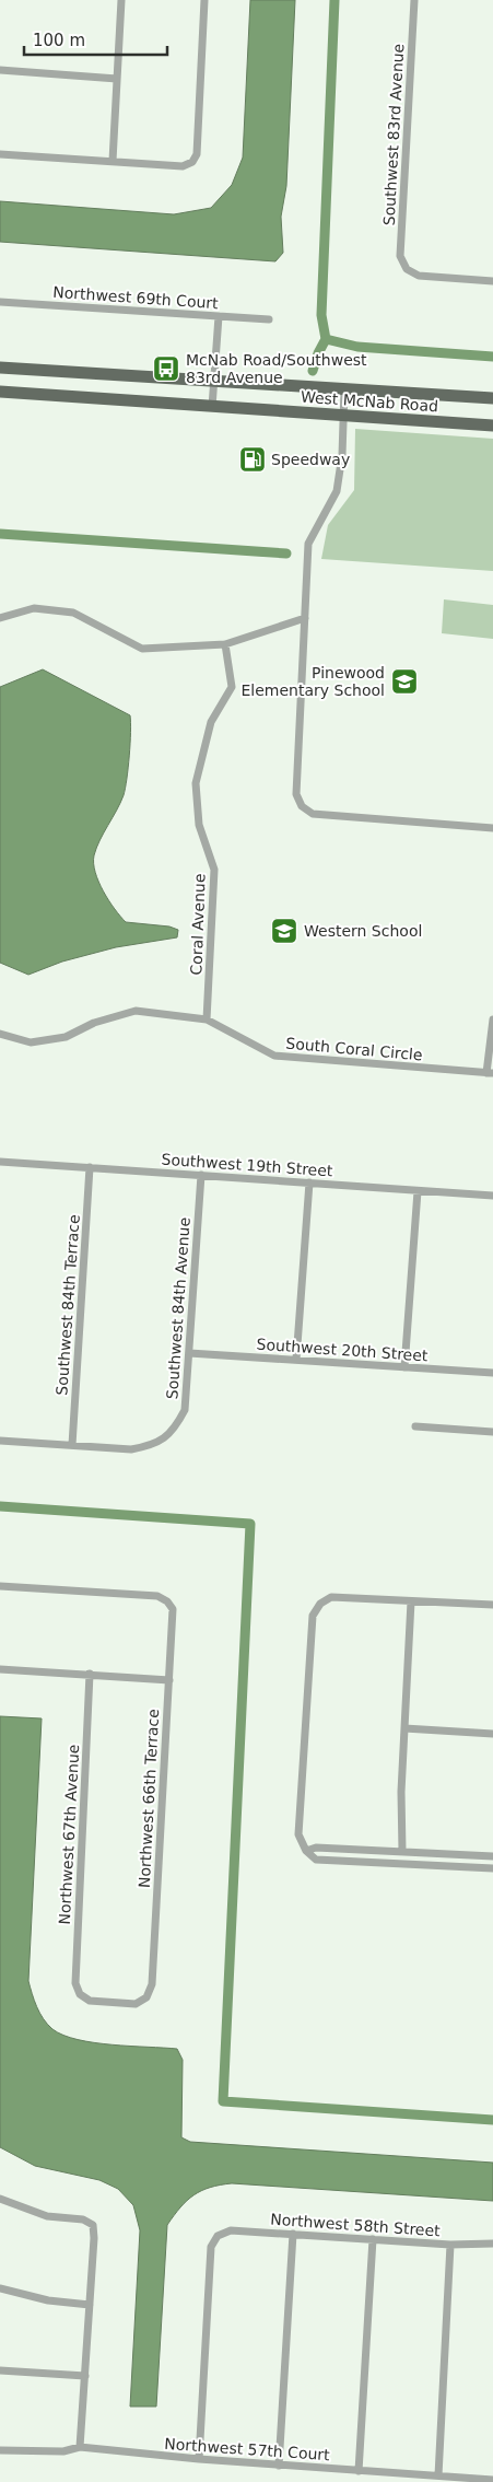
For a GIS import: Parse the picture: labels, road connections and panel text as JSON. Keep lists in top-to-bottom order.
{
  "streets": {
    "main road": ["West McNab Road"],
    "street": [
      "Southwest 83rd Avenue",
      "Northwest 69th Court",
      "Coral Avenue",
      "South Coral Circle",
      "Southwest 19th Street",
      "Southwest 84th Terrace",
      "Southwest 84th Avenue",
      "Southwest 20th Street",
      "Northwest 66th Terrace",
      "Northwest 67th Avenue",
      "Northwest 58th Street",
      "Northwest 57th Court"
    ]
  },
  "crossings": [
    ["Coral Avenue", "South Coral Circle"],
    ["Southwest 19th Street", "Southwest 84th Terrace"],
    ["Southwest 19th Street", "Southwest 84th Avenue"],
    ["Southwest 84th Terrace", "Southwest 84th Avenue"],
    ["Southwest 84th Avenue", "Southwest 20th Street"],
    ["Northwest 66th Terrace", "Northwest 67th Avenue"],
    ["Northwest 58th Street", "Northwest 57th Court"]
  ],
  "places": {
    "bus stop": ["McNab Road/Southwest 83rd Avenue"],
    "fuel station": ["Speedway"],
    "school or university": ["Pinewood Elementary School", "Western School"]
  },
  "scale_bar": "100 m"
}
